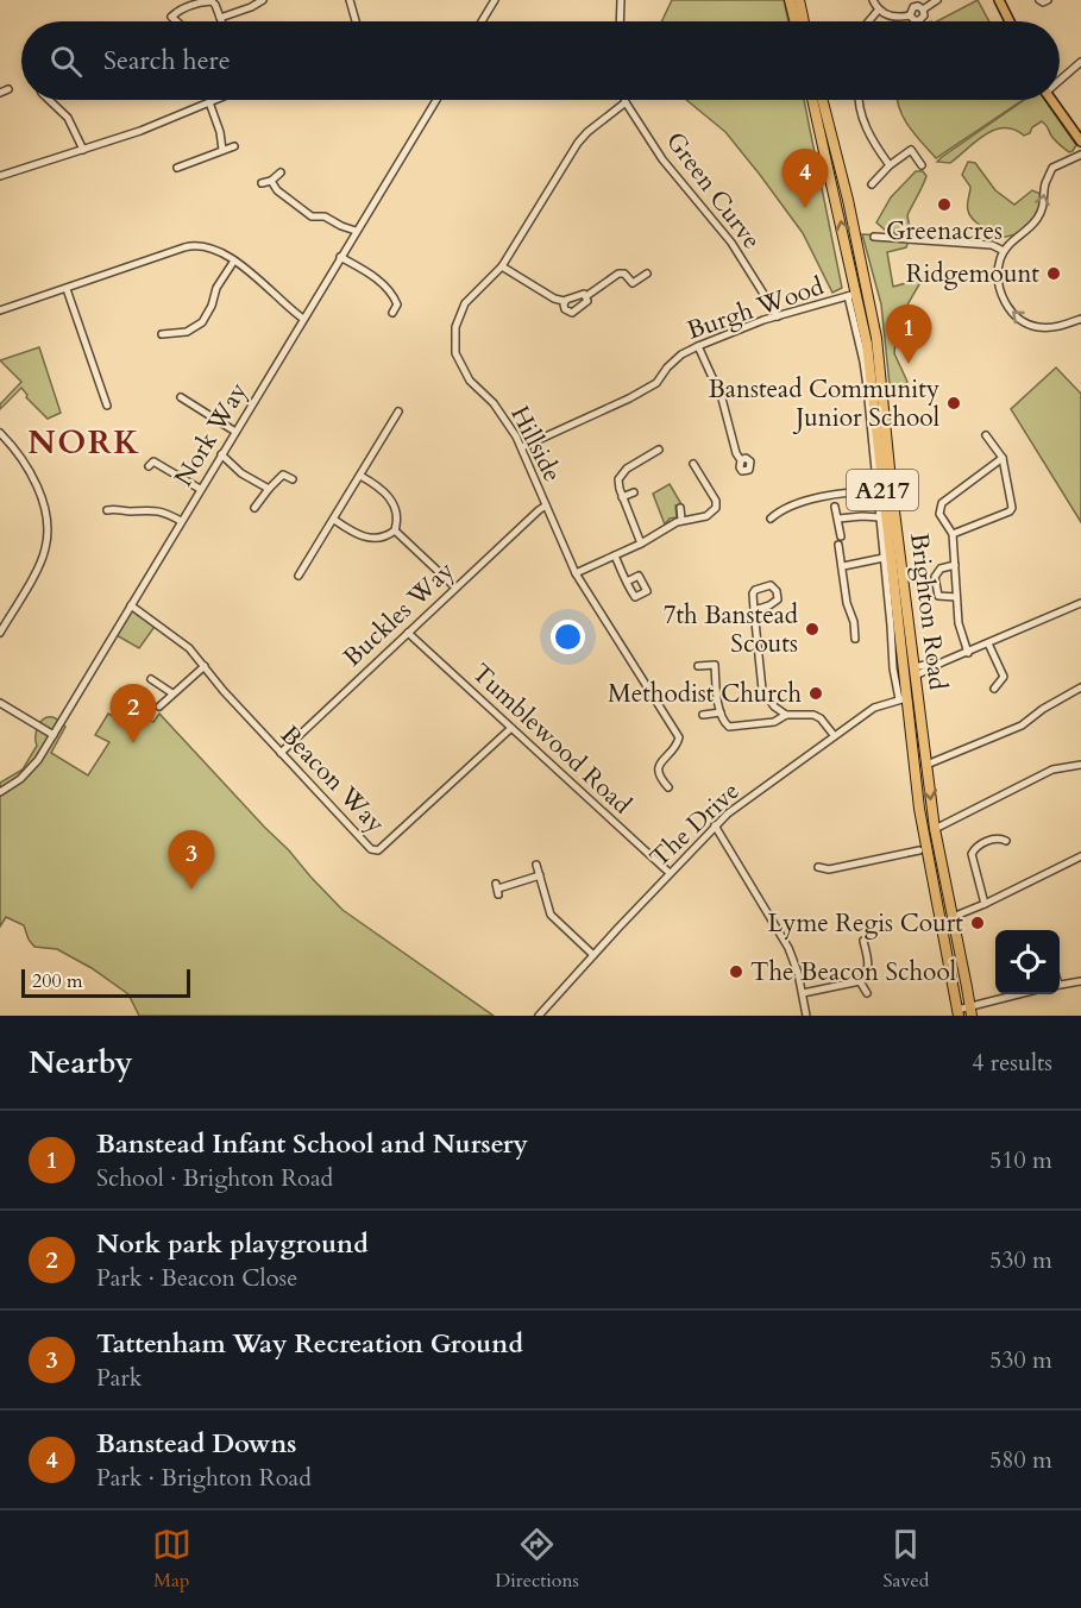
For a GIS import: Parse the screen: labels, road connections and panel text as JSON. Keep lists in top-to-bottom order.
{
  "streets": {
    "highway": ["A217", "Brighton Road"],
    "street": [
      "Green Curve",
      "Burgh Wood",
      "Nork Way",
      "Hillside",
      "Buckles Way",
      "Tumblewood Road",
      "Beacon Way",
      "The Drive"
    ]
  },
  "crossings": [
    ["Green Curve", "Burgh Wood"],
    ["Green Curve", "Hillside"],
    ["Burgh Wood", "Hillside"],
    ["Burgh Wood", "Brighton Road"],
    ["Nork Way", "Beacon Way"],
    ["Hillside", "Buckles Way"],
    ["Brighton Road", "The Drive"],
    ["Buckles Way", "Tumblewood Road"],
    ["Buckles Way", "Beacon Way"],
    ["Tumblewood Road", "Beacon Way"],
    ["Tumblewood Road", "The Drive"]
  ],
  "districts": ["NORK"],
  "places": [
    "Greenacres",
    "Ridgemount",
    "Banstead Community Junior School",
    "7th Banstead Scouts",
    "Methodist Church",
    "Lyme Regis Court",
    "The Beacon School"
  ],
  "scale_bar": "200 m",
  "page": {
    "search": "Search here",
    "pins": [
      "4",
      "1",
      "2",
      "3"
    ],
    "scale": "200 m",
    "heading": ["Nearby", "4 results"],
    "list": [
      {
        "mark": "1",
        "name": "Banstead Infant School and Nursery",
        "note": "School · Brighton Road",
        "value": "510 m"
      },
      {
        "mark": "2",
        "name": "Nork park playground",
        "note": "Park · Beacon Close",
        "value": "530 m"
      },
      {
        "mark": "3",
        "name": "Tattenham Way Recreation Ground",
        "note": "Park",
        "value": "530 m"
      },
      {
        "mark": "4",
        "name": "Banstead Downs",
        "note": "Park · Brighton Road",
        "value": "580 m"
      }
    ],
    "nav": ["Map", "Directions", "Saved"]
  }
}
